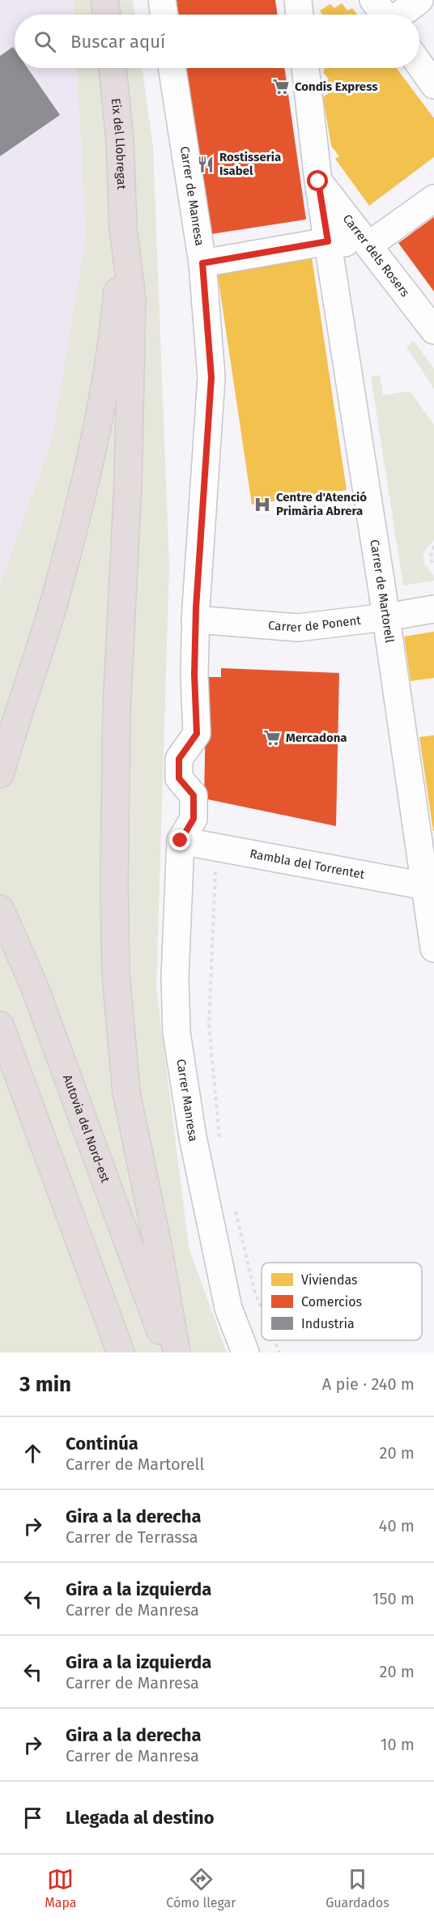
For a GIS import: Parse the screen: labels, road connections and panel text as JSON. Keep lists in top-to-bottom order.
{
  "streets": {
    "highway": ["Eix del Llobregat", "Autovia del Nord-est"],
    "street": [
      "Carrer de Manresa",
      "Carrer dels Rosers",
      "Carrer de Martorell",
      "Carrer de Ponent",
      "Rambla del Torrentet",
      "Carrer Manresa"
    ]
  },
  "crossings": [
    ["Carrer de Manresa", "Carrer de Ponent"],
    ["Carrer de Manresa", "Rambla del Torrentet"],
    ["Carrer de Manresa", "Carrer Manresa"],
    ["Carrer dels Rosers", "Carrer de Martorell"],
    ["Carrer de Martorell", "Carrer de Ponent"],
    ["Carrer de Martorell", "Rambla del Torrentet"],
    ["Rambla del Torrentet", "Carrer Manresa"]
  ],
  "places": {
    "supermarket": ["Condis Express", "Mercadona"],
    "restaurant": ["Rostisseria Isabel"],
    "hospital": ["Centre d'Atenció Primària Abrera"]
  },
  "legend": ["Viviendas", "Comercios", "Industria"],
  "page": {
    "search": "Buscar aquí",
    "heading": ["3 min", "A pie · 240 m"],
    "list": [
      ["Continúa", "Carrer de Martorell", "20 m"],
      ["Gira a la derecha", "Carrer de Terrassa", "40 m"],
      ["Gira a la izquierda", "Carrer de Manresa", "150 m"],
      ["Gira a la izquierda", "Carrer de Manresa", "20 m"],
      ["Gira a la derecha", "Carrer de Manresa", "10 m"],
      "Llegada al destino"
    ],
    "nav": ["Mapa", "Cómo llegar", "Guardados"]
  }
}
